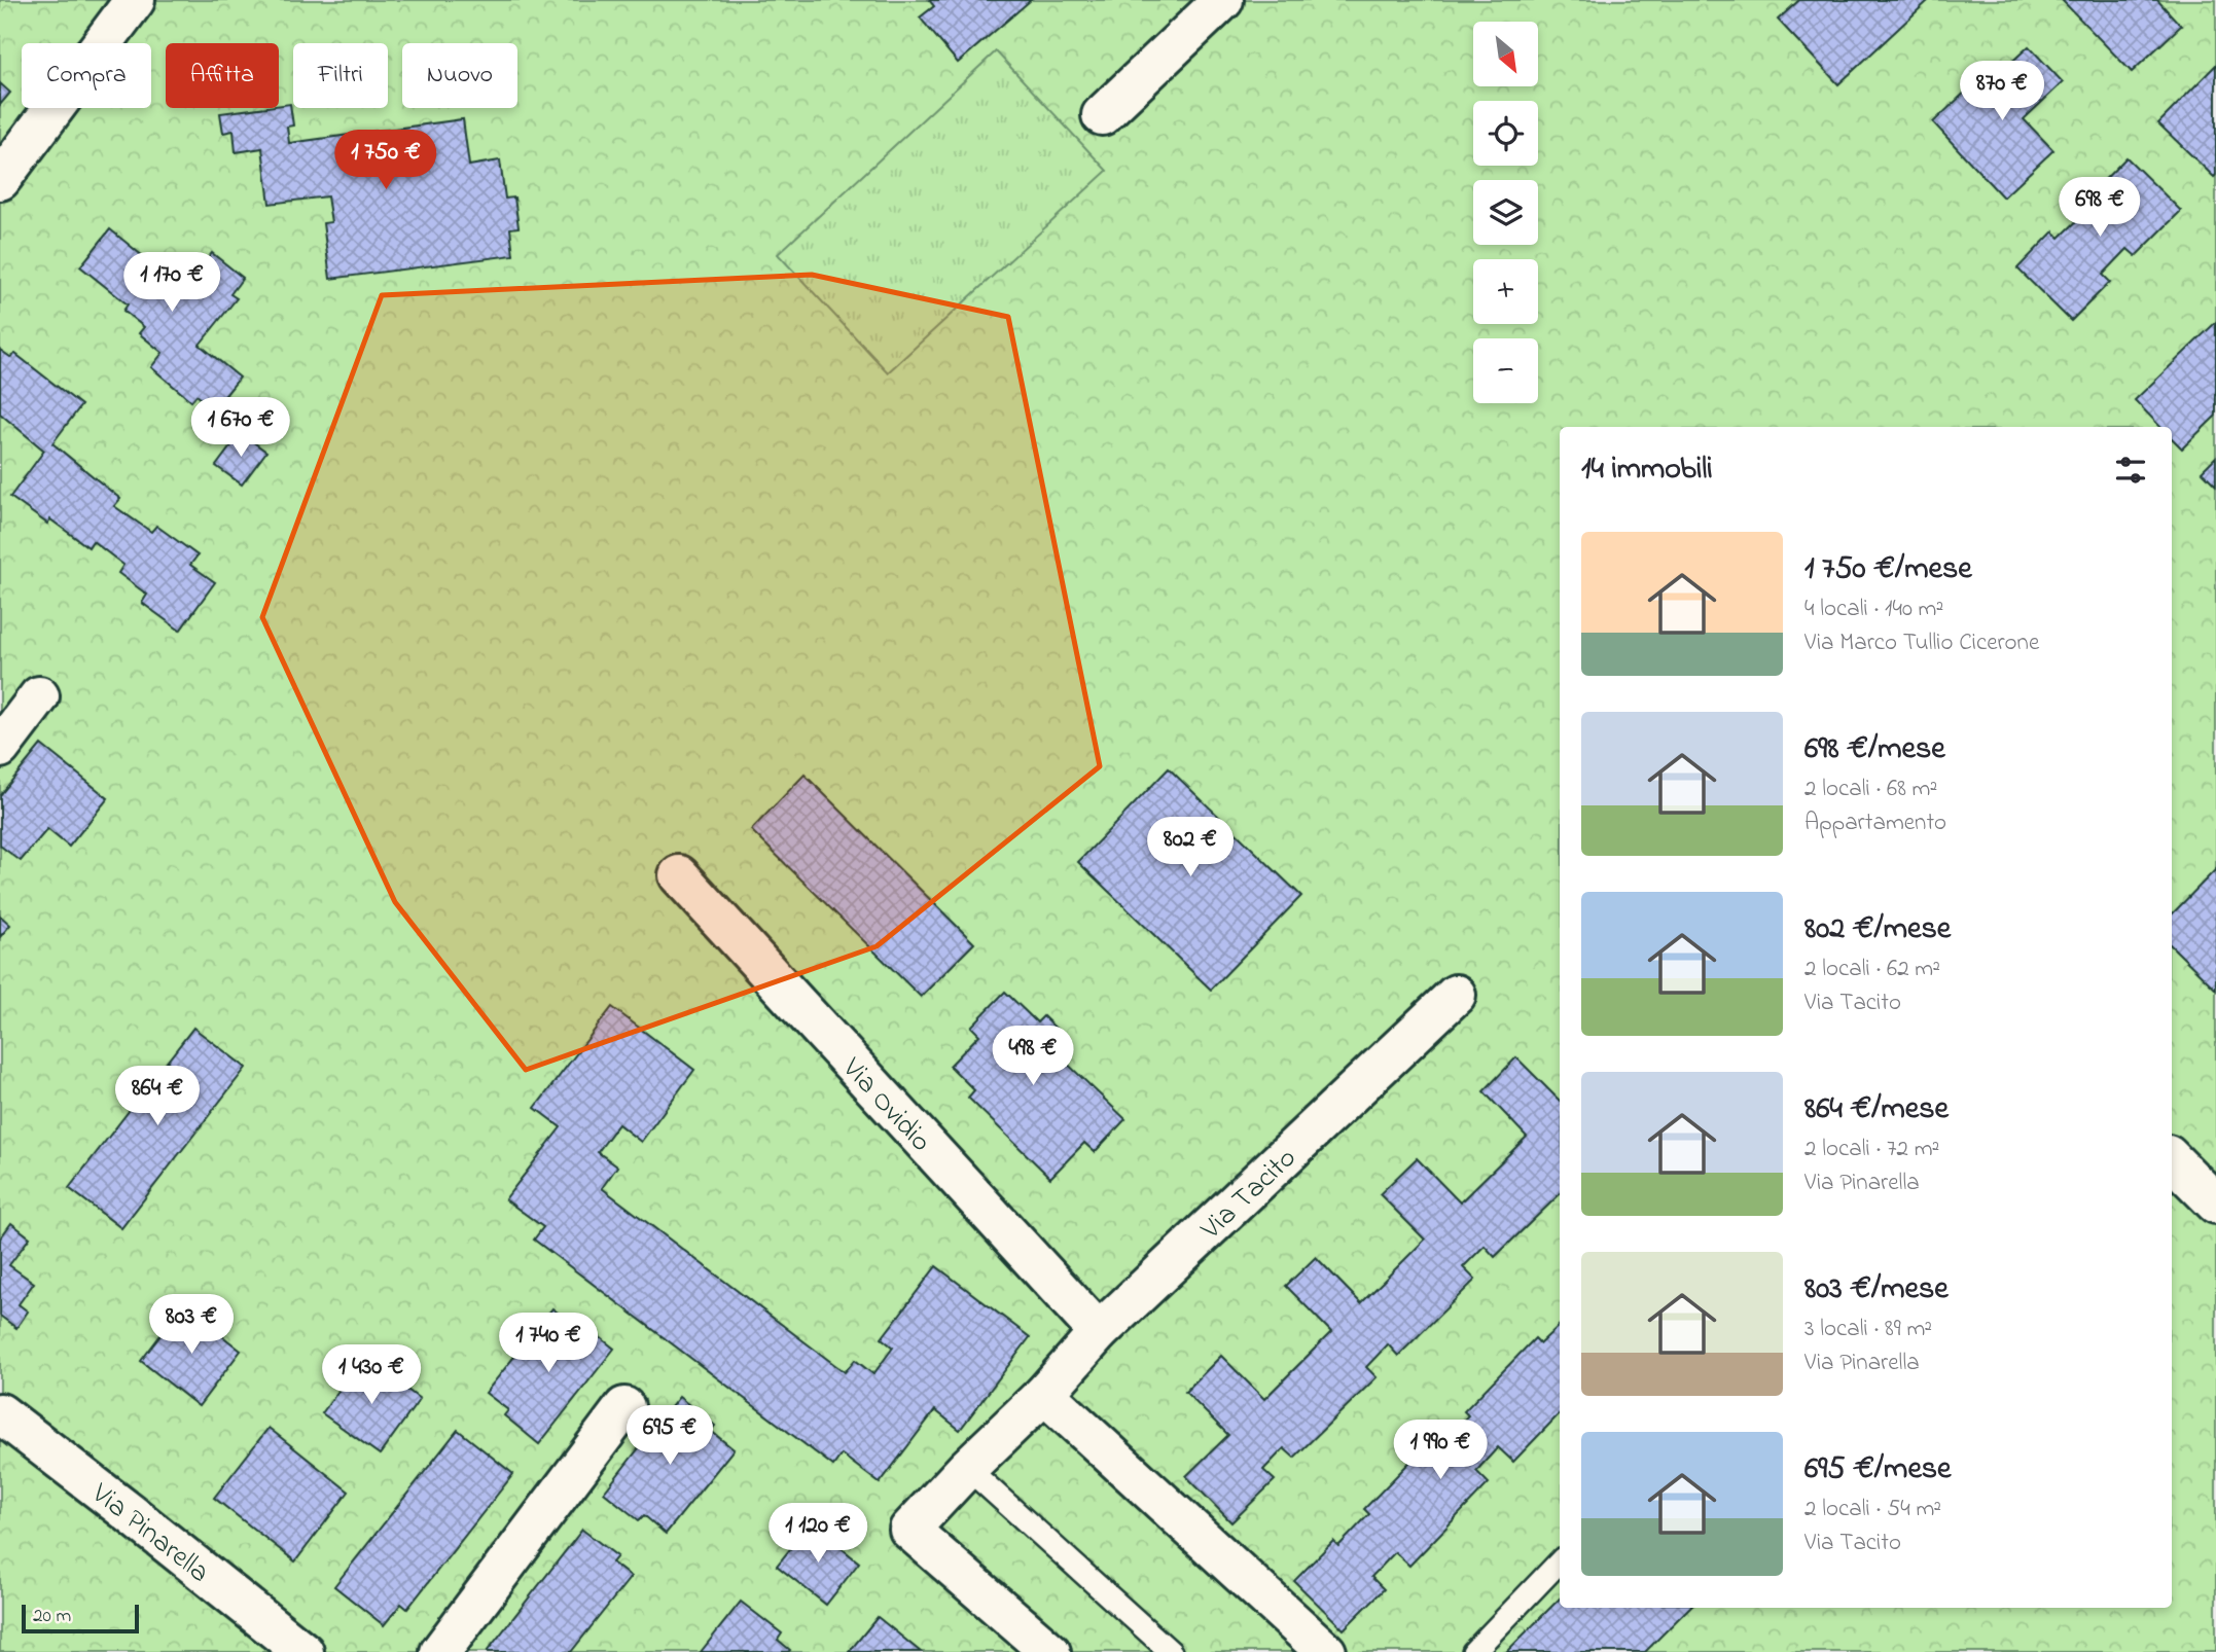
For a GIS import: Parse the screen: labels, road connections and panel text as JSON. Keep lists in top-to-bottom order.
{
  "streets": {
    "street": ["Via Ovidio", "Via Tacito", "Via Pinarella"]
  },
  "crossings": [
    ["Via Ovidio", "Via Tacito"]
  ],
  "scale_bar": "20 m",
  "north": "bottom right",
  "page": {
    "map_buttons": ["+", "−"],
    "chip": [
      "Compra",
      "Affitta",
      "Filtri",
      "Nuovo"
    ],
    "price": [
      "870 €",
      "1 750 €",
      "698 €",
      "1 170 €",
      "1 670 €",
      "802 €",
      "498 €",
      "864 €",
      "803 €",
      "1 740 €",
      "1 430 €",
      "695 €",
      "1 990 €",
      "1 120 €"
    ],
    "heading": "14 immobili",
    "list": [
      {
        "name": "1 750 €/mese",
        "note": "4 locali · 140 m² · Via Marco Tullio Cicerone"
      },
      {
        "name": "698 €/mese",
        "note": "2 locali · 68 m² · Appartamento"
      },
      {
        "name": "802 €/mese",
        "note": "2 locali · 62 m² · Via Tacito"
      },
      {
        "name": "864 €/mese",
        "note": "2 locali · 72 m² · Via Pinarella"
      },
      {
        "name": "803 €/mese",
        "note": "3 locali · 89 m² · Via Pinarella"
      },
      {
        "name": "695 €/mese",
        "note": "2 locali · 54 m² · Via Tacito"
      }
    ],
    "scale": "20 m"
  }
}
